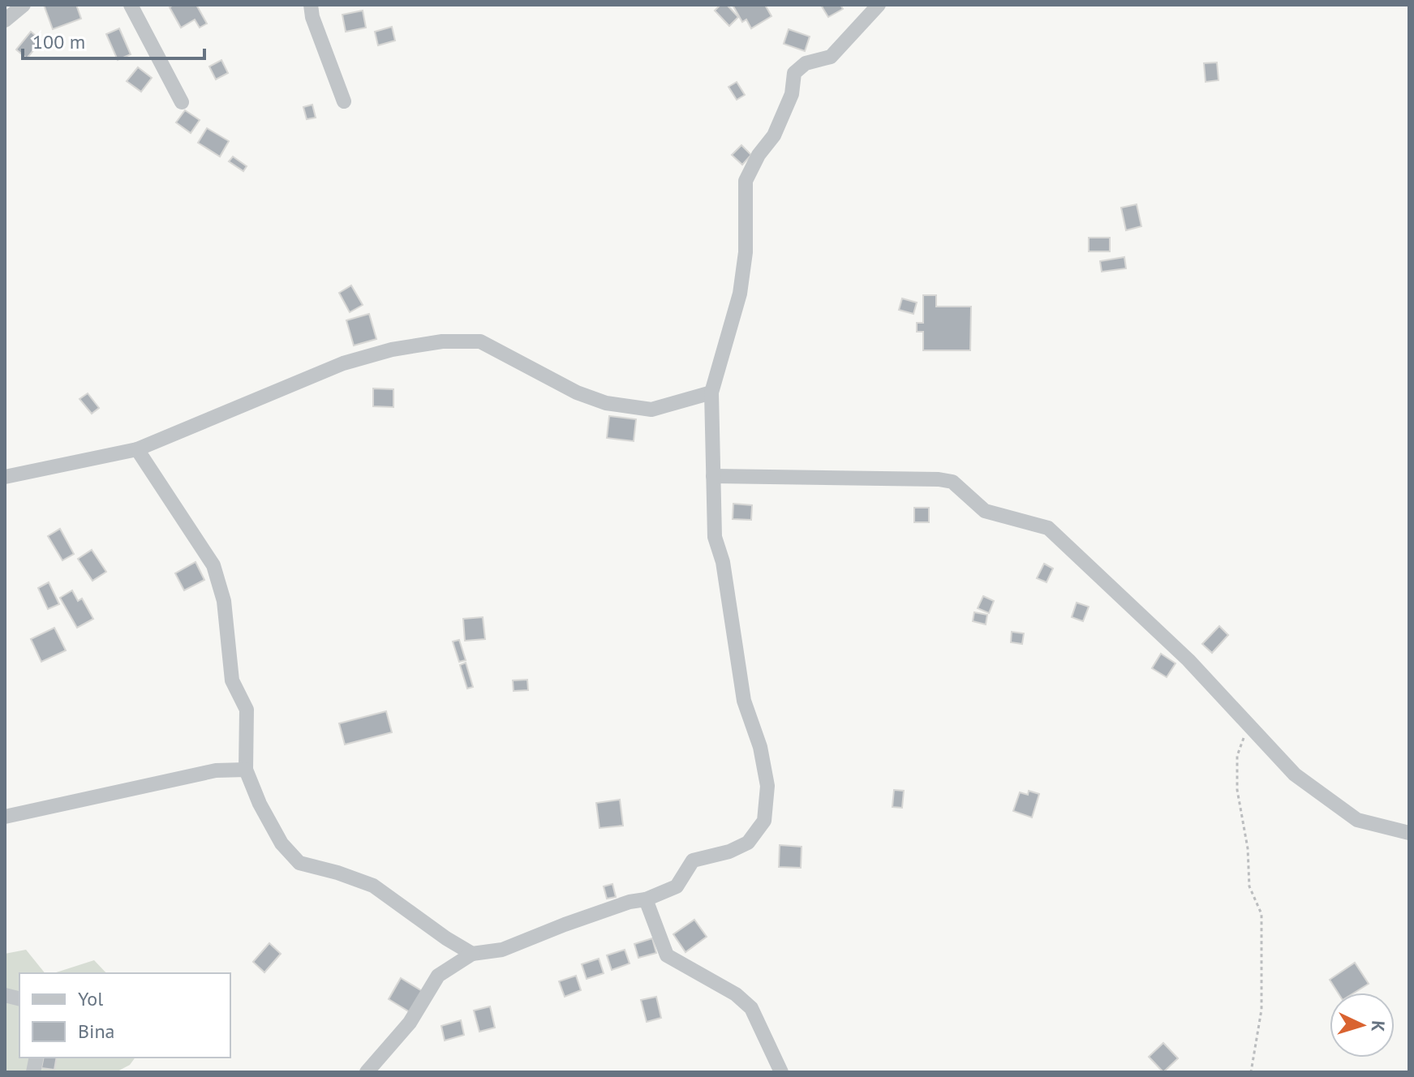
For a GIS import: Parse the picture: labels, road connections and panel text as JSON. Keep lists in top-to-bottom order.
{
  "legend": ["Yol", "Bina"],
  "scale_bar": "100 m",
  "north": "right"
}
